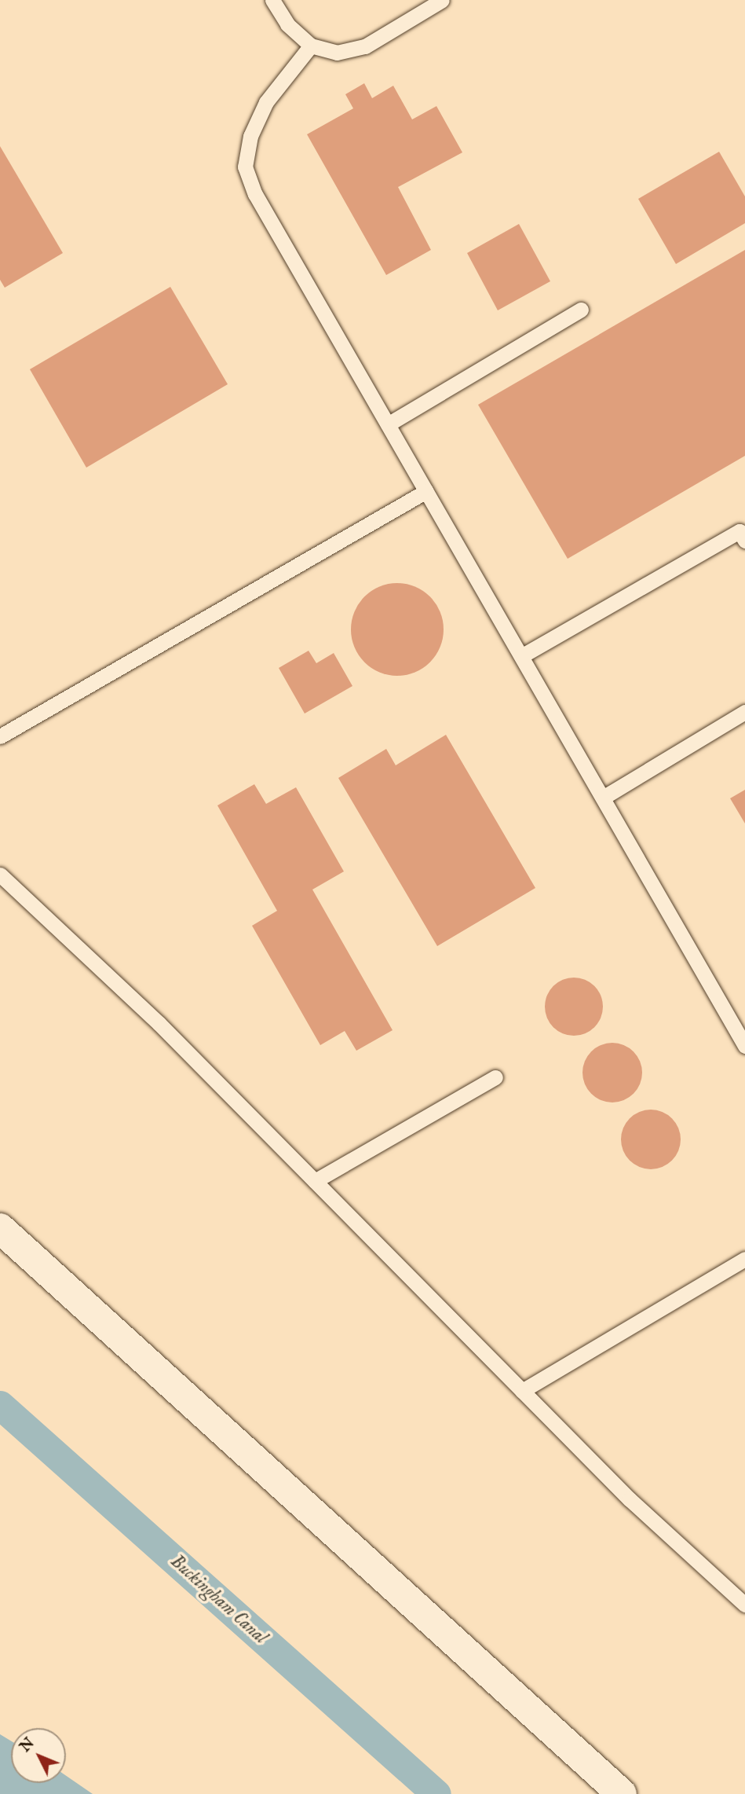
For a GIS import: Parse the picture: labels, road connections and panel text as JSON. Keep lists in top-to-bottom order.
{
  "water": ["Buckingham Canal"],
  "north": "top left"
}
